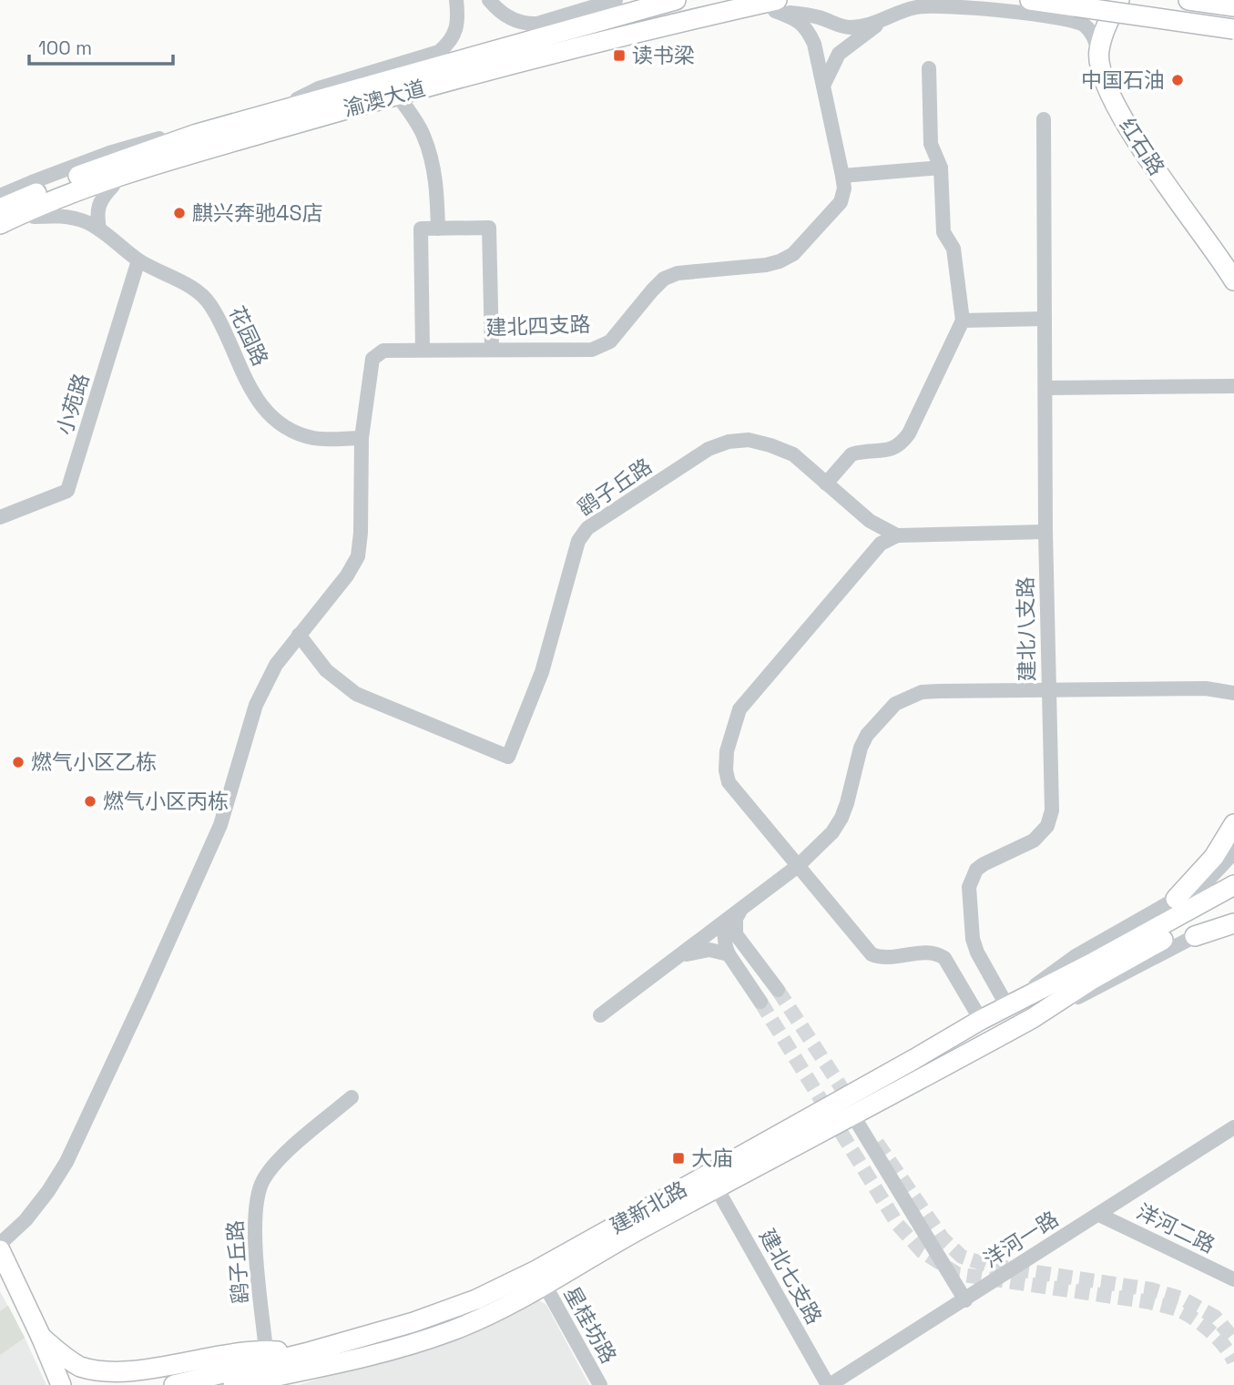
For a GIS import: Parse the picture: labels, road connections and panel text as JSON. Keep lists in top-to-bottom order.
{
  "streets": {
    "main road": ["渝澳大道", "红石路", "建新北路"],
    "street": [
      "建北四支路",
      "花园路",
      "小苑路",
      "鹞子丘路",
      "建北八支路",
      "洋河二路",
      "洋河一路",
      "建北七支路",
      "星桂坊路"
    ]
  },
  "crossings": [
    ["渝澳大道", "建北四支路"],
    ["渝澳大道", "花园路"],
    ["建北四支路", "花园路"],
    ["建北四支路", "鹞子丘路"],
    ["花园路", "小苑路"],
    ["建北八支路", "建新北路"],
    ["建新北路", "建北七支路"],
    ["建新北路", "星桂坊路"],
    ["洋河二路", "洋河一路"],
    ["洋河一路", "建北七支路"]
  ],
  "places": {
    "transit": ["读书梁", "大庙"],
    "other": [
      "中国石油",
      "麒兴奔驰4S店",
      "燃气小区乙栋",
      "燃气小区丙栋"
    ]
  },
  "scale_bar": "100 m"
}
